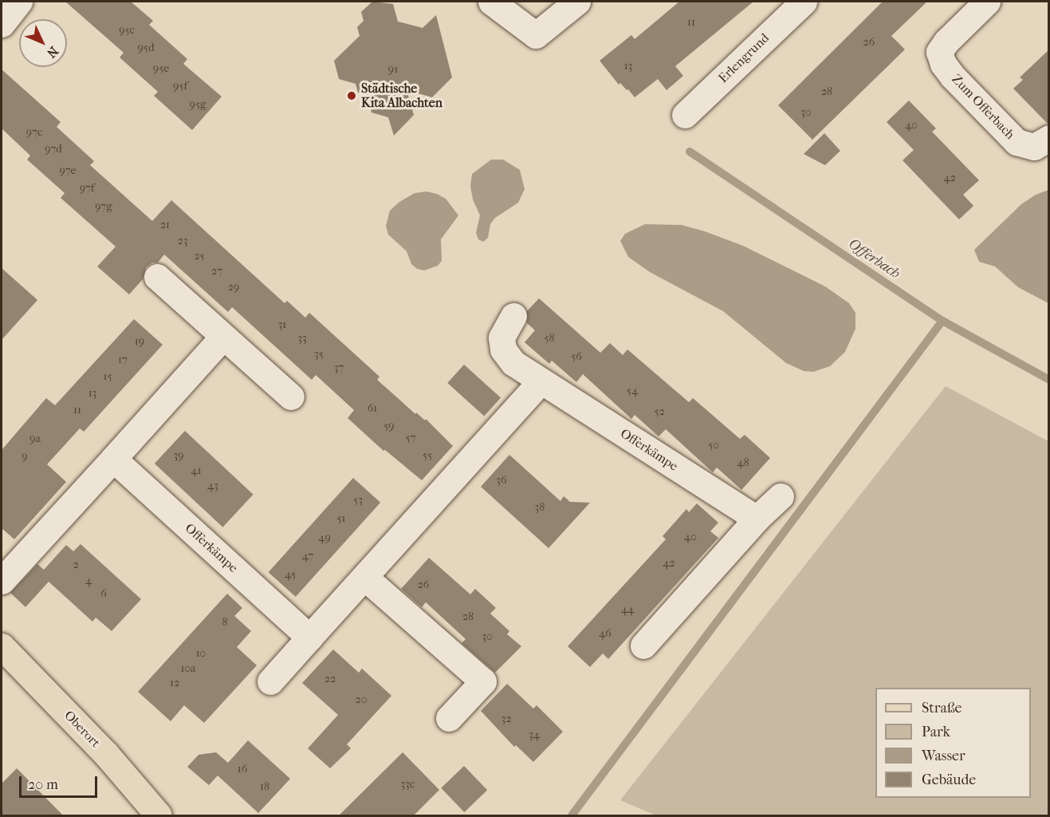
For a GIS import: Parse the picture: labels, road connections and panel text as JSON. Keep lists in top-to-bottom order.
{
  "streets": {
    "main road": ["Oberort"],
    "street": ["Erlengrund", "Zum Offerbach", "Offerkämpe"]
  },
  "water": ["Offerbach"],
  "places": ["Städtische Kita Albachten"],
  "house_numbers": [
    "11",
    "95c",
    "26",
    "95d",
    "13",
    "95e",
    "91",
    "95f",
    "28",
    "95g",
    "30",
    "40",
    "97c",
    "97d",
    "97e",
    "42",
    "97f",
    "97g",
    "21",
    "23",
    "25",
    "27",
    "29",
    "31",
    "33",
    "58",
    "19",
    "35",
    "56",
    "17",
    "37",
    "15",
    "54",
    "13",
    "61",
    "11",
    "52",
    "59",
    "57",
    "9a",
    "50",
    "39",
    "55",
    "9",
    "48",
    "41",
    "36",
    "43",
    "53",
    "38",
    "51",
    "40",
    "49",
    "47",
    "42",
    "2",
    "45",
    "4",
    "26",
    "6",
    "44",
    "28",
    "8",
    "46",
    "30",
    "10",
    "10a",
    "22",
    "12",
    "20",
    "32",
    "34",
    "16",
    "33c",
    "18"
  ],
  "legend": [
    "Straße",
    "Park",
    "Wasser",
    "Gebäude"
  ],
  "scale_bar": "20 m",
  "north": "bottom right"
}
